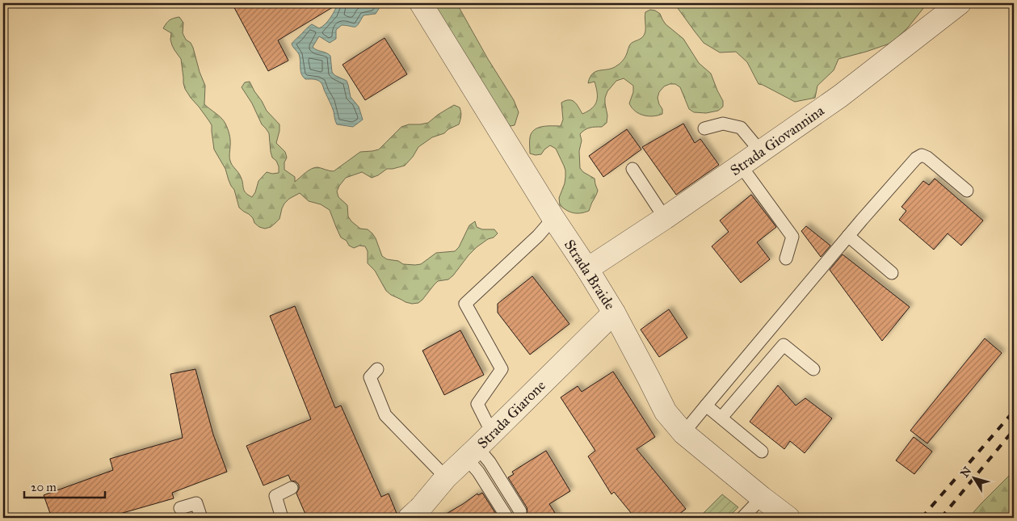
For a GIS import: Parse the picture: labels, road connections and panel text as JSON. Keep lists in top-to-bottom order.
{
  "streets": {
    "street": ["Strada Giovannina", "Strada Braide", "Strada Giarone"]
  },
  "crossings": [
    ["Strada Giovannina", "Strada Braide"],
    ["Strada Braide", "Strada Giarone"]
  ],
  "scale_bar": "20 m",
  "north": "top left"
}
